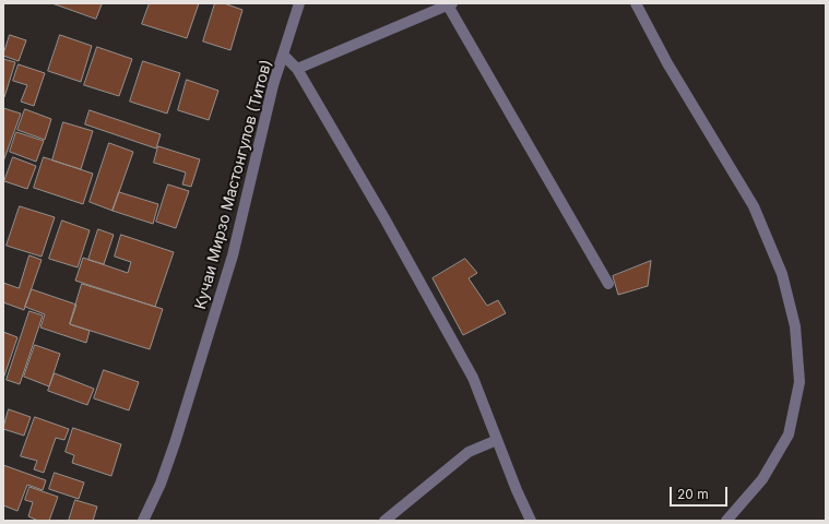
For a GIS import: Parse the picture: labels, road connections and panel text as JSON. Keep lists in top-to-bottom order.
{
  "streets": {
    "street": ["Кучаи Мирзо Мастонгулов (Титов)"]
  },
  "scale_bar": "20 m"
}
